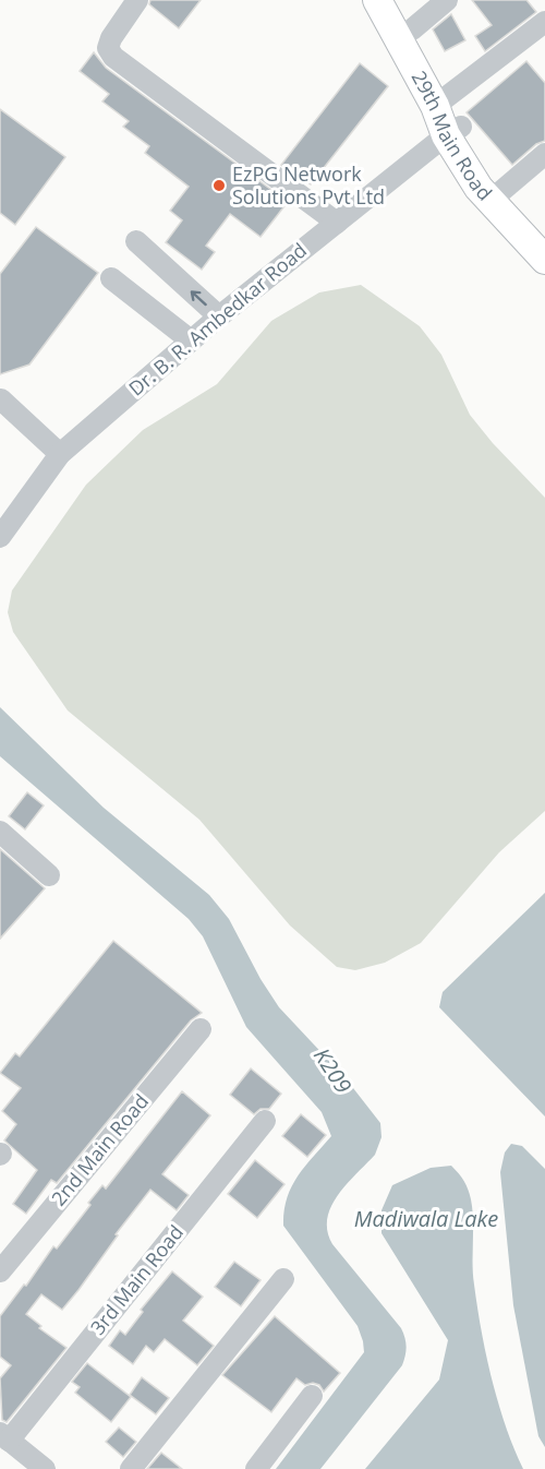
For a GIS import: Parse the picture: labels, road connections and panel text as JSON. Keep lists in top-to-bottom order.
{
  "streets": {
    "main road": ["29th Main Road"],
    "street": ["Dr. B. R. Ambedkar Road", "2nd Main Road", "3rd Main Road"]
  },
  "crossings": [
    ["29th Main Road", "Dr. B. R. Ambedkar Road"]
  ],
  "water": ["K209", "Madiwala Lake"],
  "places": ["EzPG Network Solutions Pvt Ltd"]
}
